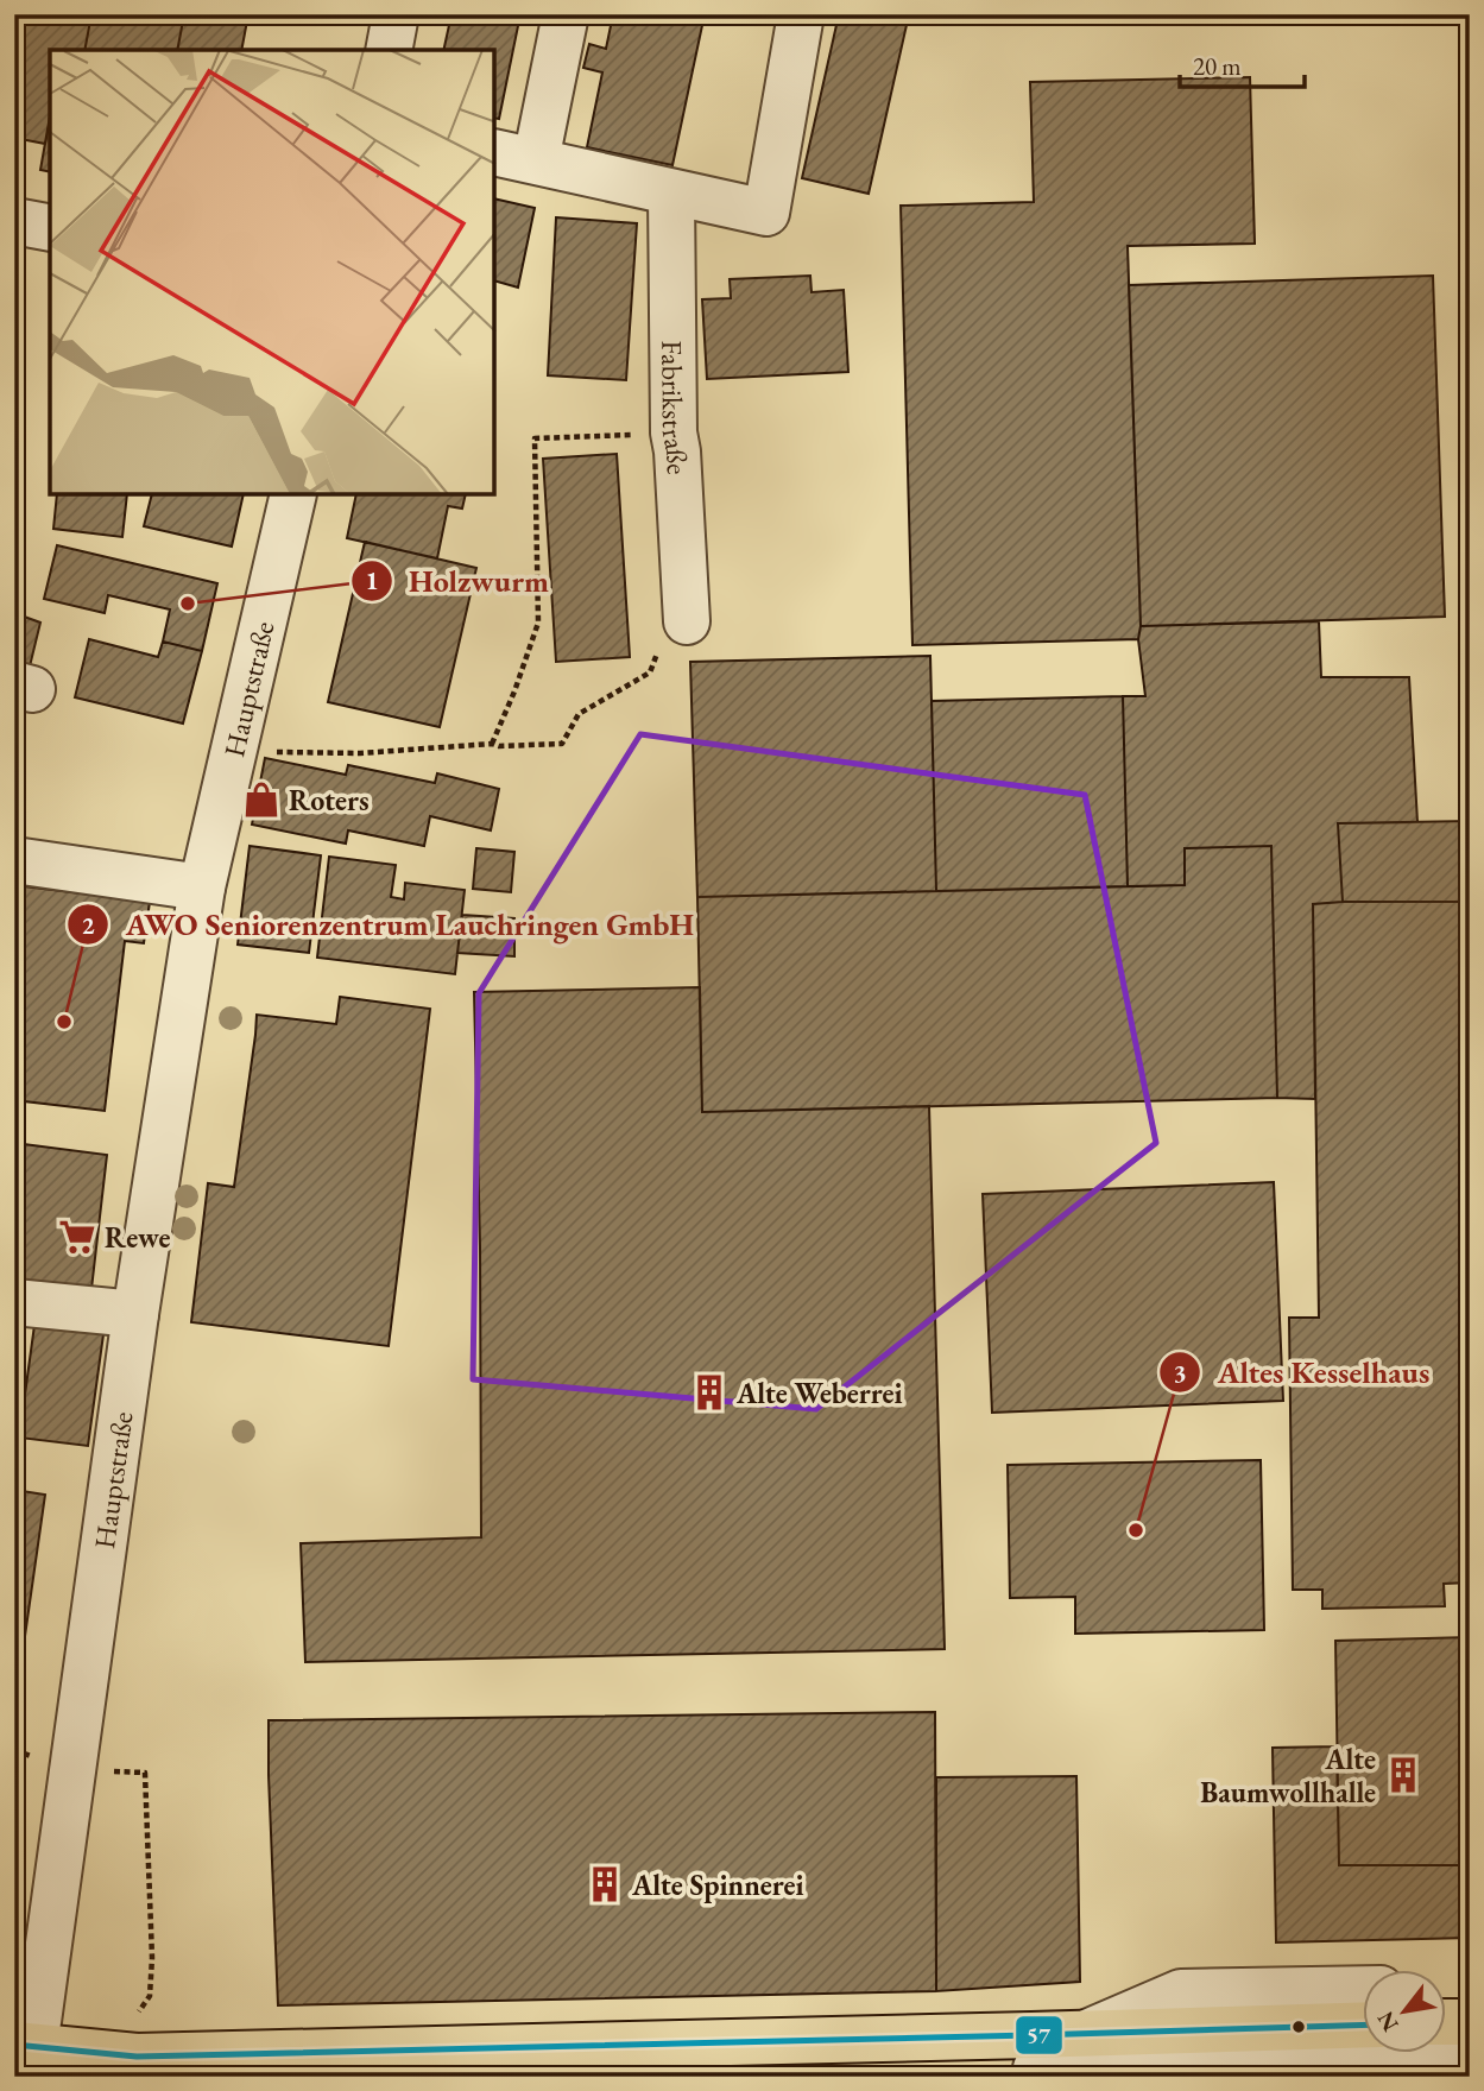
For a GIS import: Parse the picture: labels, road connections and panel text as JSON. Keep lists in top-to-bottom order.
{
  "streets": {
    "street": ["Fabrikstraße", "Hauptstraße"]
  },
  "places": {
    "other": ["Holzwurm", "AWO Seniorenzentrum Lauchringen GmbH", "Altes Kesselhaus"],
    "shop": ["Roters"],
    "supermarket": ["Rewe"],
    "building": ["Alte Weberrei", "Alte Baumwollhalle", "Alte Spinnerei"]
  },
  "lines": ["transit line 57"],
  "scale_bar": "20 m",
  "north": "bottom left"
}
